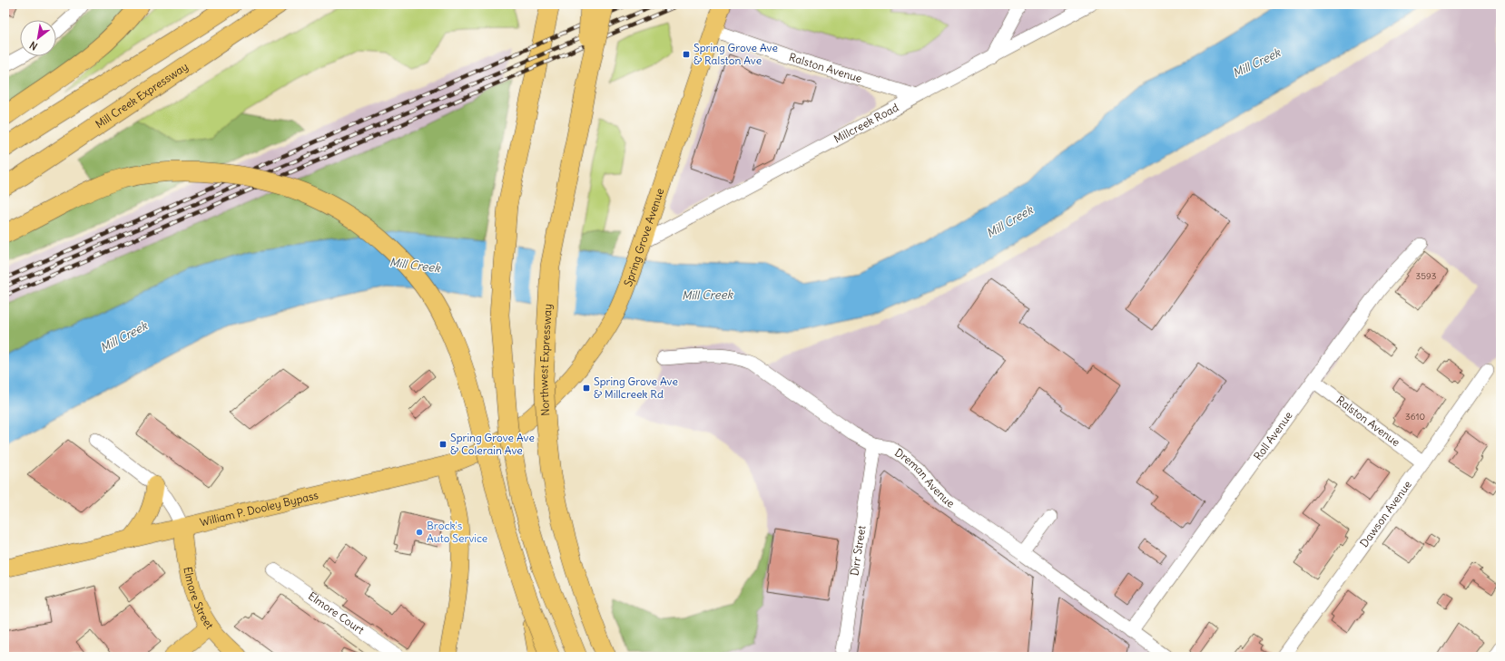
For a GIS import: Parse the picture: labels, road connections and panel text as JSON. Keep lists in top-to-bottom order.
{
  "streets": {
    "highway": ["Mill Creek Expressway", "Northwest Expressway"],
    "main road": ["Spring Grove Avenue", "William P. Dooley Bypass", "Elmore Street"],
    "street": [
      "Ralston Avenue",
      "Millcreek Road",
      "Roll Avenue",
      "Dreman Avenue",
      "Dawson Avenue",
      "Dirr Street",
      "Elmore Court"
    ]
  },
  "crossings": [
    ["Ralston Avenue", "Millcreek Road"],
    ["Ralston Avenue", "Spring Grove Avenue"],
    ["Ralston Avenue", "Roll Avenue"],
    ["Ralston Avenue", "Dawson Avenue"],
    ["Millcreek Road", "Spring Grove Avenue"],
    ["Spring Grove Avenue", "William P. Dooley Bypass"],
    ["Roll Avenue", "Dreman Avenue"],
    ["Dreman Avenue", "Dirr Street"],
    ["William P. Dooley Bypass", "Elmore Street"]
  ],
  "water": ["Mill Creek"],
  "places": {
    "transit": ["Spring Grove Ave & Ralston Ave", "Spring Grove Ave & Millcreek Rd", "Spring Grove Ave & Colerain Ave"],
    "other": ["Brock's Auto Service"]
  },
  "house_numbers": ["3593", "3610"],
  "north": "bottom left"
}
